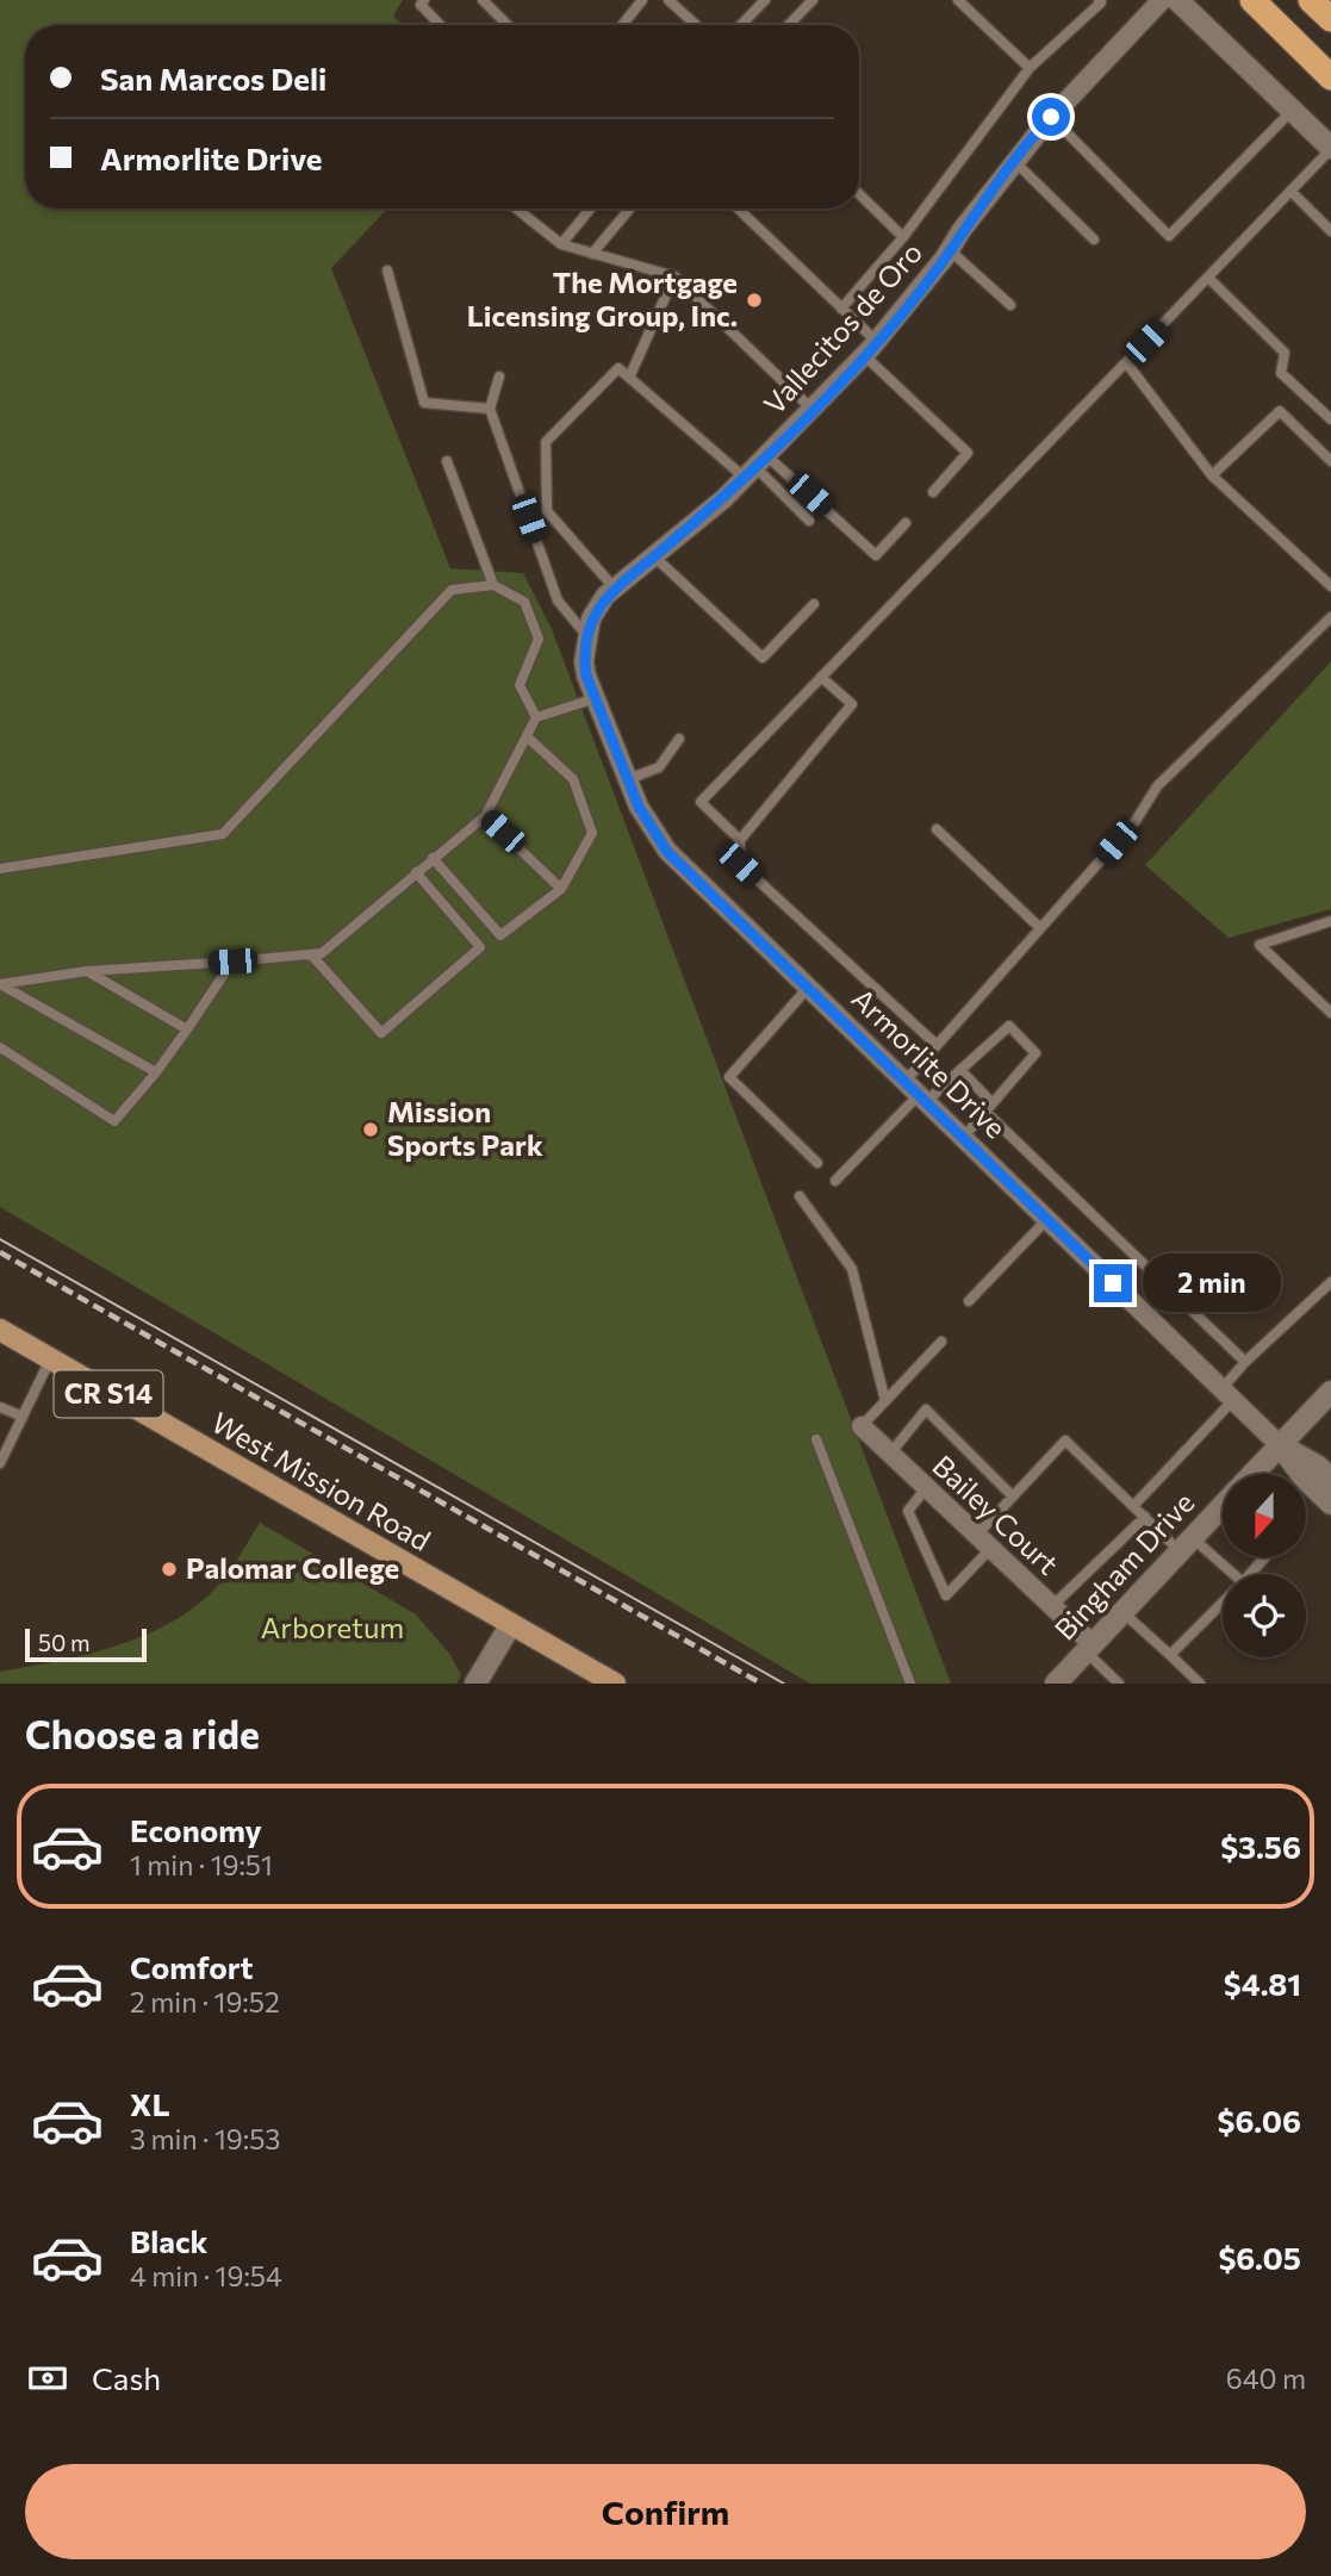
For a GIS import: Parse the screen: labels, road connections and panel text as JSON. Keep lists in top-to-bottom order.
{
  "streets": {
    "main road": ["CR S14", "West Mission Road"],
    "street": [
      "Vallecitos de Oro",
      "Armorlite Drive",
      "Bailey Court",
      "Bingham Drive"
    ]
  },
  "crossings": [
    ["Vallecitos de Oro", "Armorlite Drive"],
    ["Armorlite Drive", "Bingham Drive"],
    ["Bailey Court", "Bingham Drive"]
  ],
  "parks": ["Arboretum"],
  "places": ["The Mortgage Licensing Group, Inc.", "Mission Sports Park", "Palomar College"],
  "scale_bar": "50 m",
  "north": "bottom",
  "page": {
    "banner": ["San Marcos Deli", "Armorlite Drive"],
    "bubble": "2 min",
    "scale": "50 m",
    "heading": "Choose a ride",
    "list": [
      {
        "name": "Economy",
        "note": "1 min · 19:51",
        "value": "$3.56"
      },
      {
        "name": "Comfort",
        "note": "2 min · 19:52",
        "value": "$4.81"
      },
      {
        "name": "XL",
        "note": "3 min · 19:53",
        "value": "$6.06"
      },
      {
        "name": "Black",
        "note": "4 min · 19:54",
        "value": "$6.05"
      }
    ],
    "pay": ["Cash", "640 m"],
    "buttons": "Confirm"
  }
}
